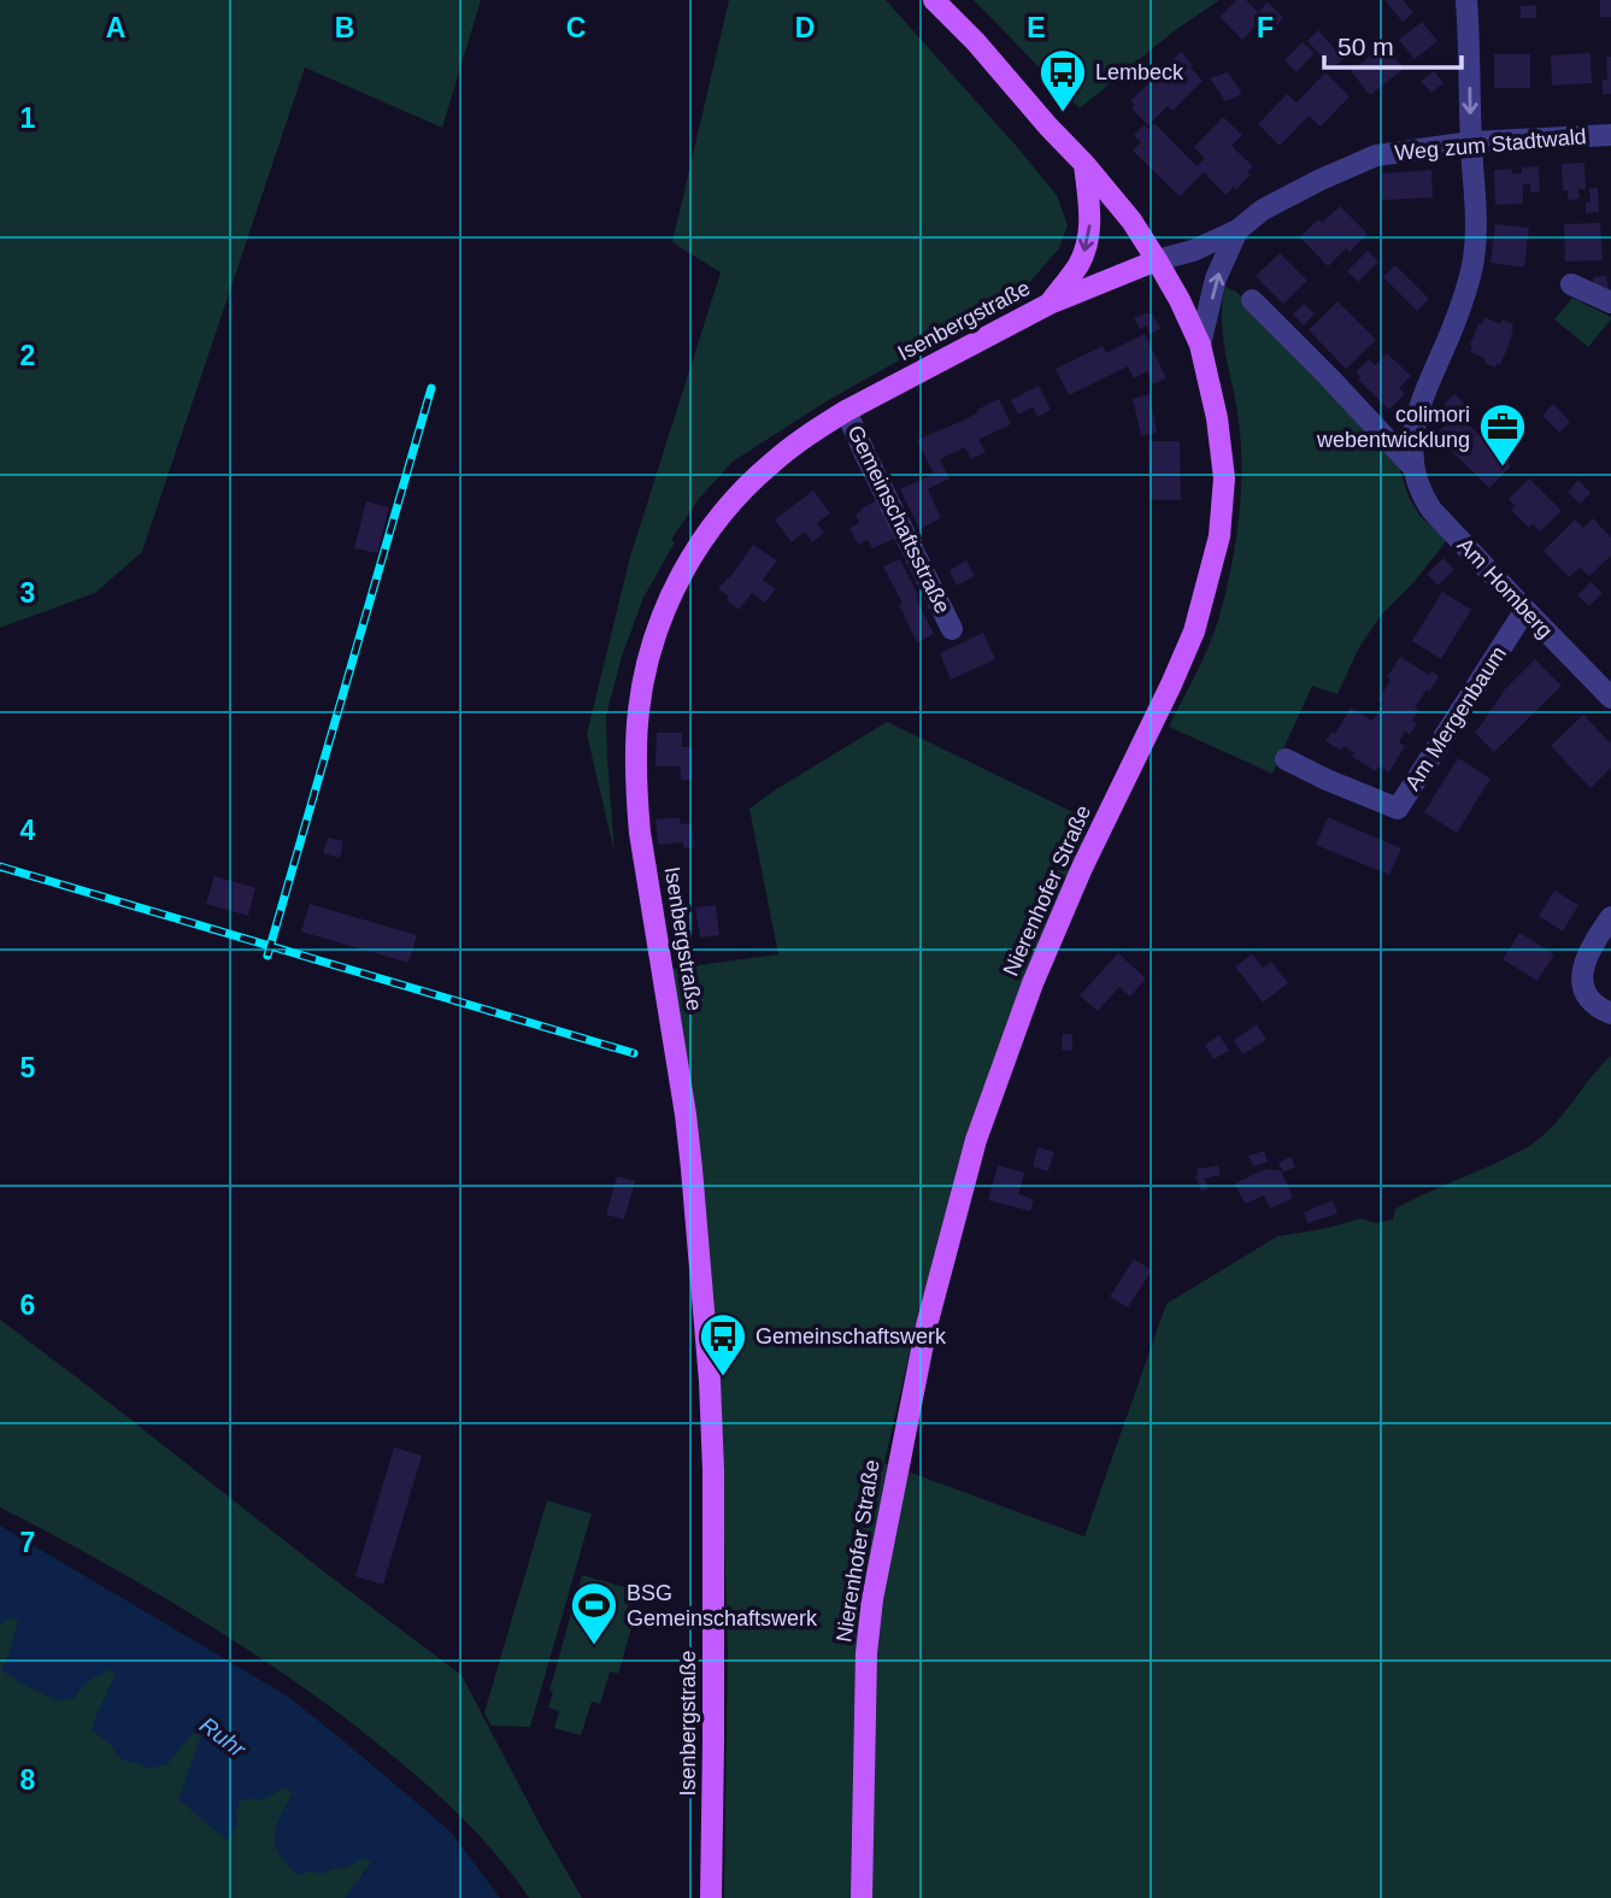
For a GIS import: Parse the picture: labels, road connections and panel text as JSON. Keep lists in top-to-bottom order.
{
  "streets": {
    "main road": ["Isenbergstraße", "Nierenhofer Straße"],
    "street": [
      "Weg zum Stadtwald",
      "Gemeinschaftsstraße",
      "Am Homberg",
      "Am Mergenbaum"
    ]
  },
  "crossings": [
    ["Weg zum Stadtwald", "Isenbergstraße"],
    ["Weg zum Stadtwald", "Am Homberg"],
    ["Weg zum Stadtwald", "Nierenhofer Straße"],
    ["Isenbergstraße", "Gemeinschaftsstraße"],
    ["Isenbergstraße", "Nierenhofer Straße"],
    ["Am Homberg", "Am Mergenbaum"]
  ],
  "water": ["Ruhr"],
  "places": {
    "bus stop": ["Lembeck", "Gemeinschaftswerk"],
    "office": ["colimori webentwicklung"],
    "sports": ["BSG Gemeinschaftswerk"]
  },
  "scale_bar": "50 m",
  "grid": {
    "columns": [
      "A",
      "B",
      "C",
      "D",
      "E",
      "F"
    ],
    "rows": [
      "1",
      "2",
      "3",
      "4",
      "5",
      "6",
      "7",
      "8"
    ]
  }
}
